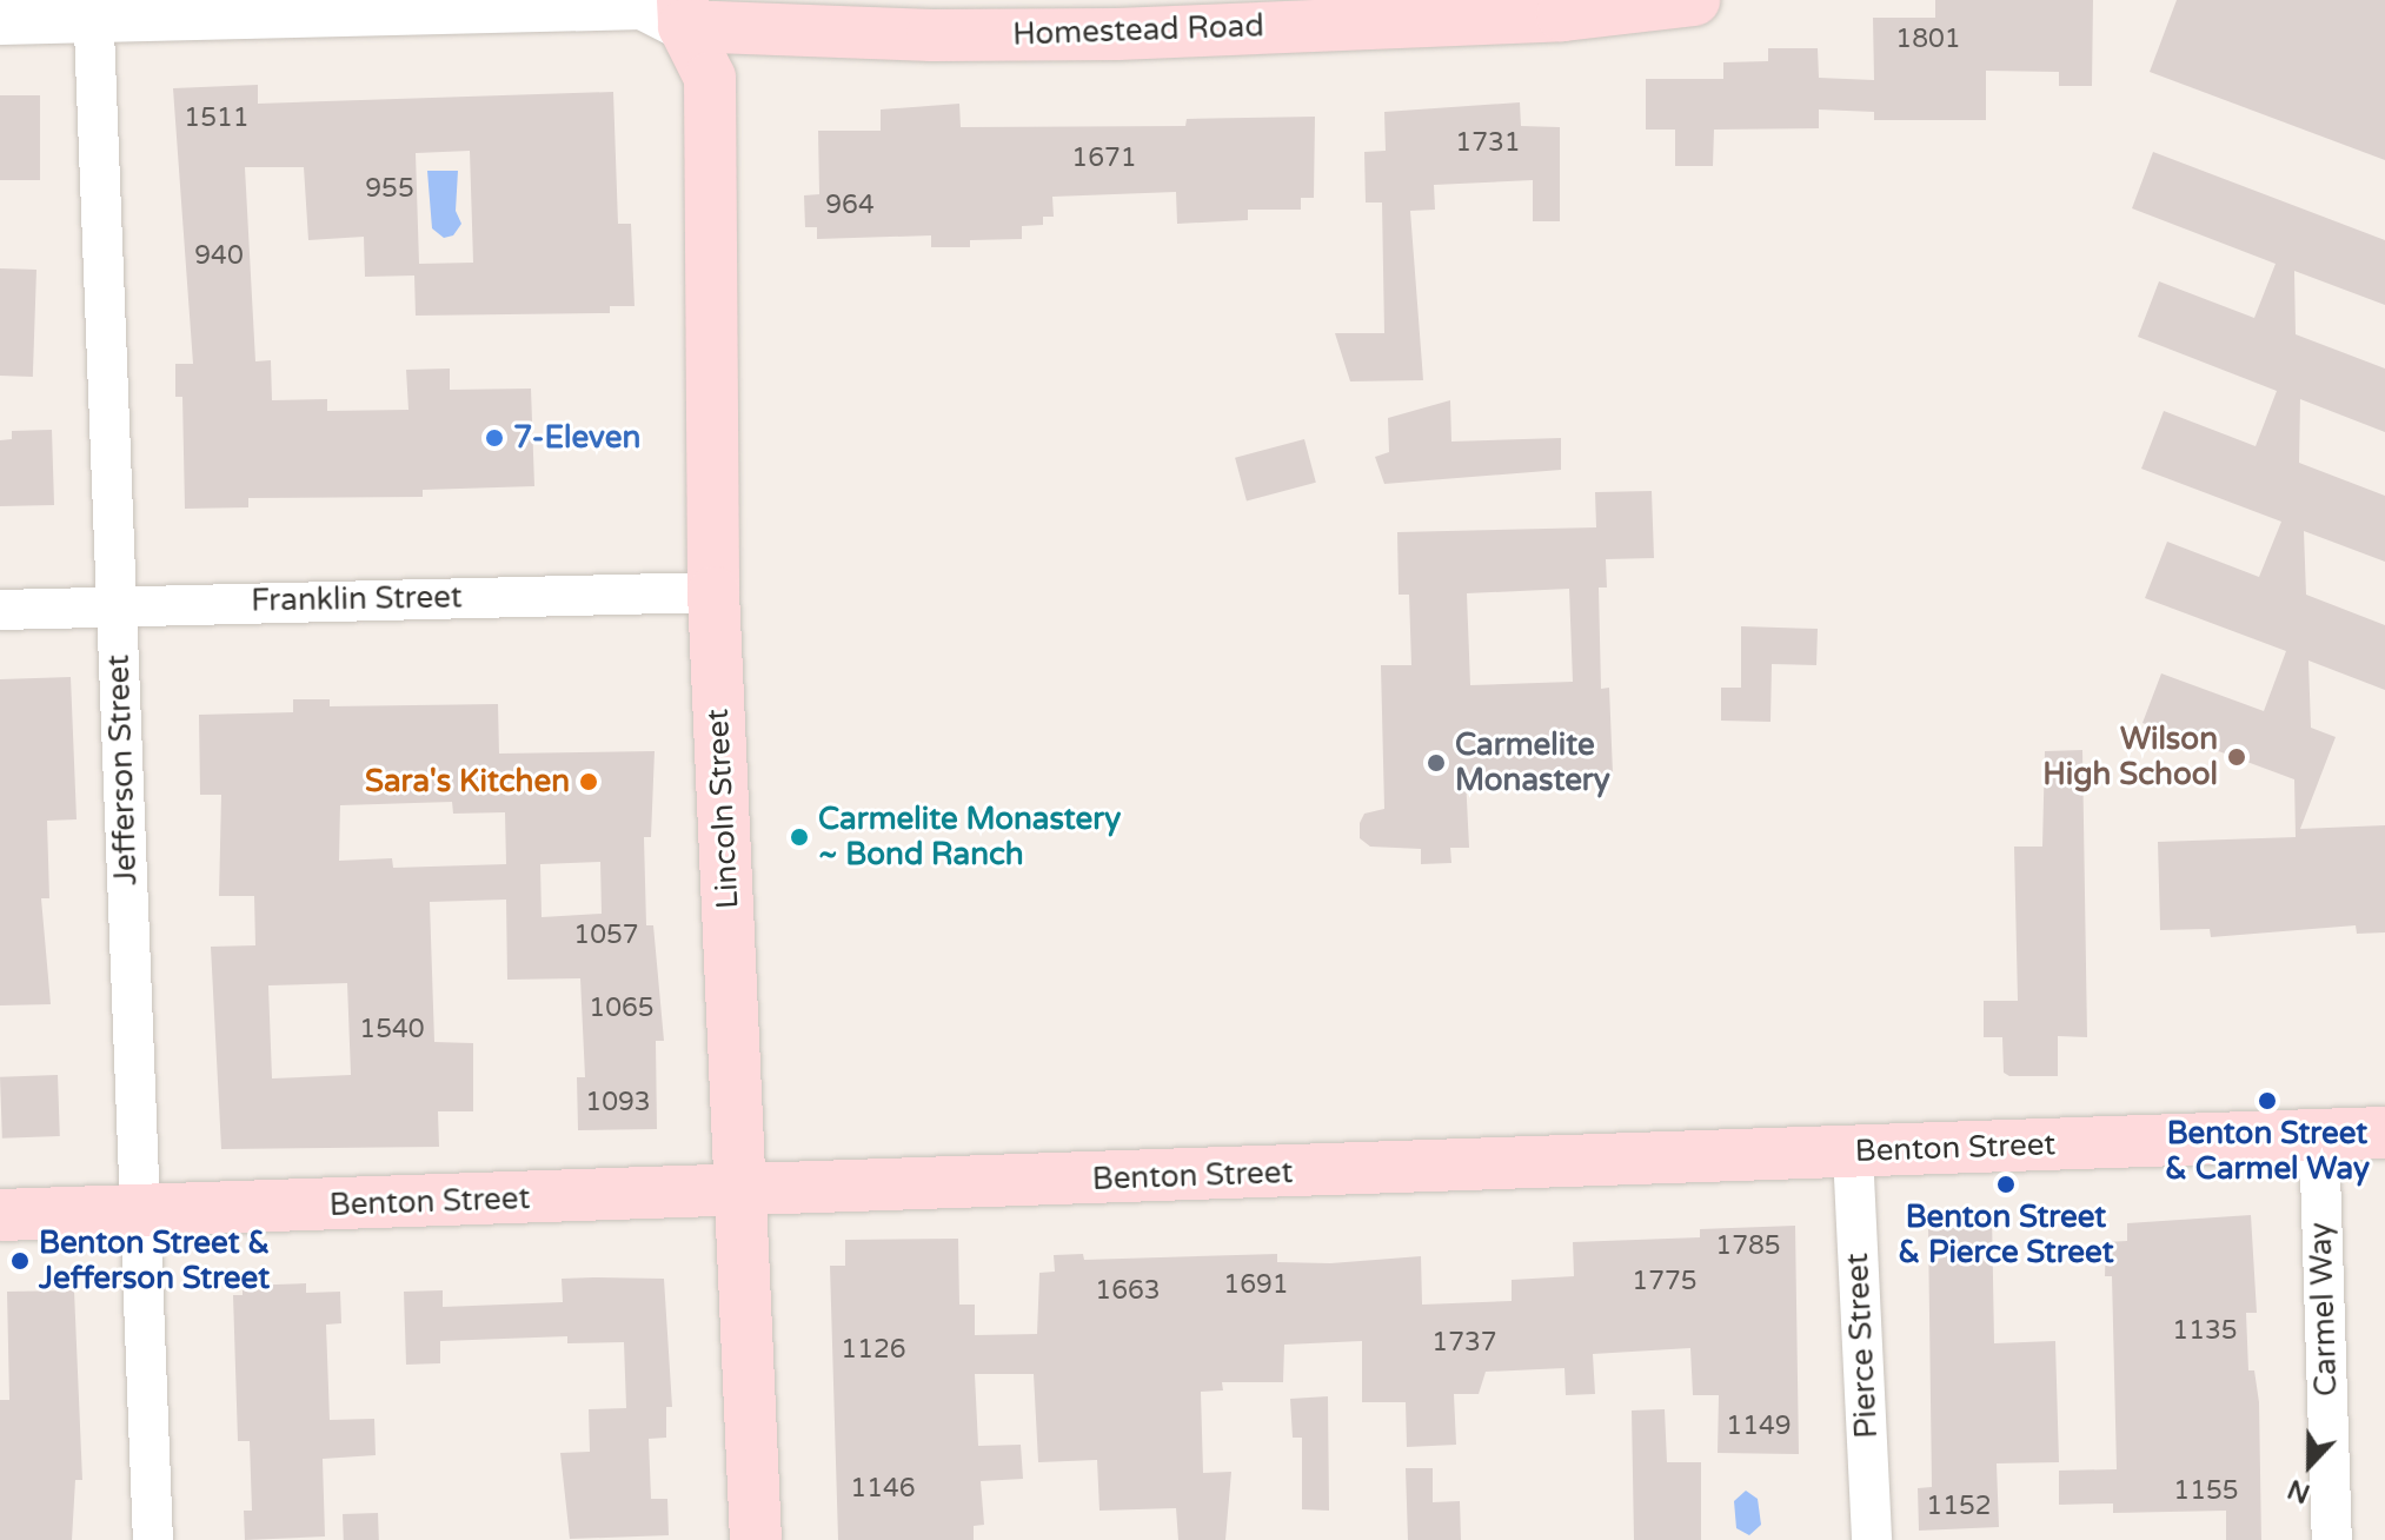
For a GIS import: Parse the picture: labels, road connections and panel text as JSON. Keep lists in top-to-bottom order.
{
  "streets": {
    "main road": ["Homestead Road", "Lincoln Street", "Benton Street"],
    "street": [
      "Franklin Street",
      "Jefferson Street",
      "Carmel Way",
      "Pierce Street"
    ]
  },
  "crossings": [
    ["Homestead Road", "Jefferson Street"],
    ["Homestead Road", "Lincoln Street"],
    ["Franklin Street", "Jefferson Street"],
    ["Franklin Street", "Lincoln Street"],
    ["Jefferson Street", "Benton Street"],
    ["Lincoln Street", "Benton Street"],
    ["Benton Street", "Carmel Way"],
    ["Benton Street", "Pierce Street"]
  ],
  "places": [
    "7-Eleven",
    "Wilson High School",
    "Carmelite Monastery",
    "Sara's Kitchen",
    "Carmelite Monastery ~ Bond Ranch",
    "Benton Street & Carmel Way",
    "Benton Street & Pierce Street",
    "Benton Street & Jefferson Street"
  ],
  "house_numbers": [
    "1801",
    "1511",
    "1731",
    "1671",
    "955",
    "964",
    "940",
    "1057",
    "1065",
    "1540",
    "1093",
    "1785",
    "1775",
    "1691",
    "1663",
    "1135",
    "1737",
    "1126",
    "1149",
    "1146",
    "1155",
    "1152"
  ],
  "north": "bottom"
}
